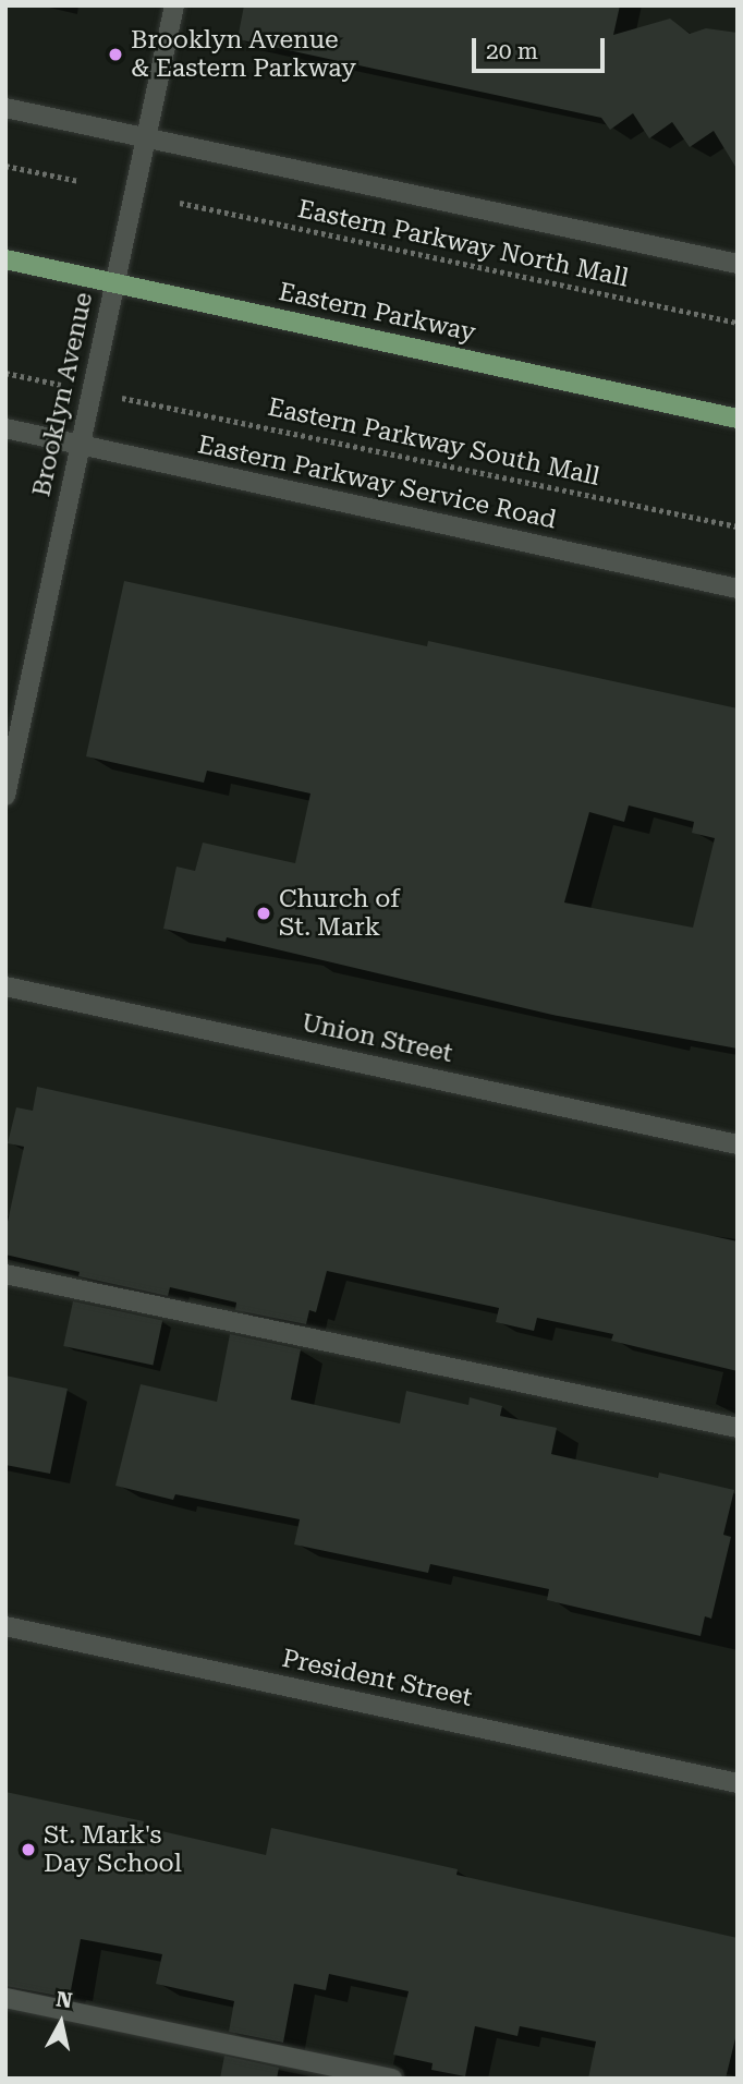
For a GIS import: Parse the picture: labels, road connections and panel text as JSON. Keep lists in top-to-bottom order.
{
  "streets": {
    "main road": ["Eastern Parkway"],
    "street": [
      "Brooklyn Avenue",
      "Eastern Parkway Service Road",
      "Union Street",
      "President Street"
    ],
    "path": ["Eastern Parkway North Mall", "Eastern Parkway South Mall"]
  },
  "crossings": [
    ["Eastern Parkway", "Brooklyn Avenue"],
    ["Brooklyn Avenue", "Eastern Parkway Service Road"]
  ],
  "places": ["Brooklyn Avenue & Eastern Parkway", "Church of St. Mark", "St. Mark's Day School"],
  "scale_bar": "20 m",
  "north": "top"
}
